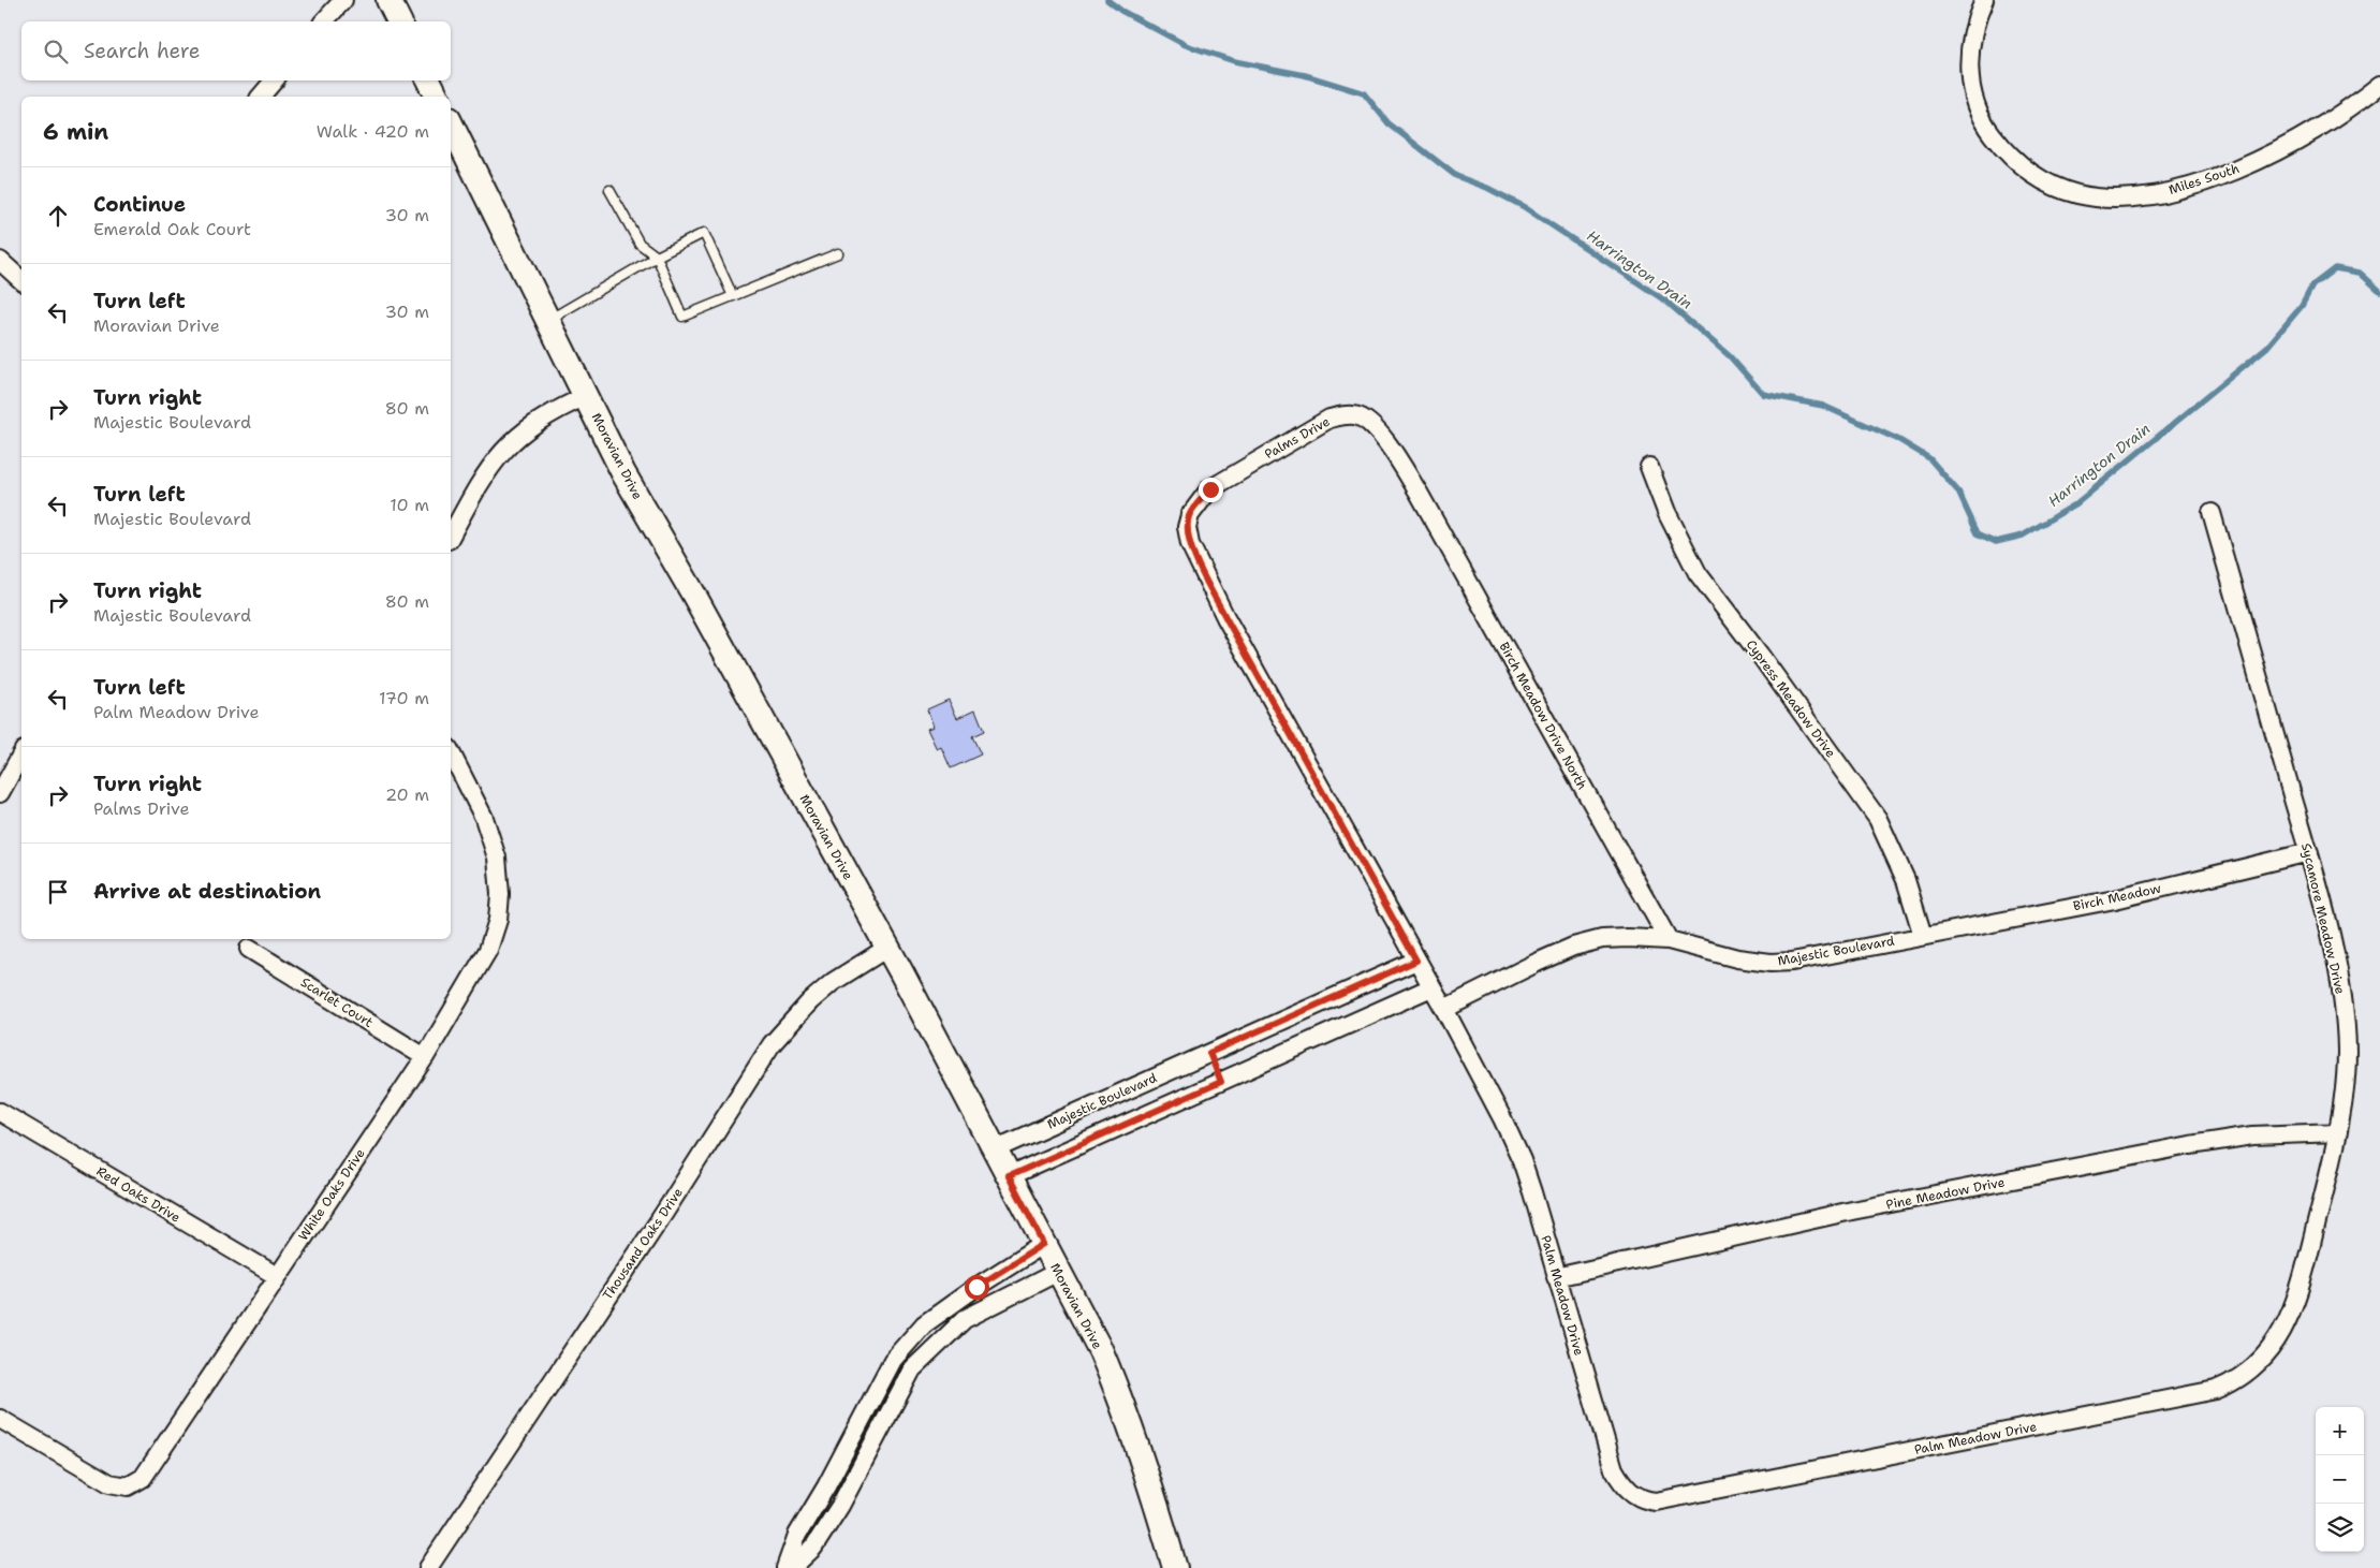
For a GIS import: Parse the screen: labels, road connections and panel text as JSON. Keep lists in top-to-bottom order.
{
  "streets": {
    "street": [
      "Miles South",
      "Palms Drive",
      "Moravian Drive",
      "Cypress Meadow Drive",
      "Birch Meadow Drive North",
      "Birch Meadow",
      "Sycamore Meadow Drive",
      "Majestic Boulevard",
      "Scarlet Court",
      "Pine Meadow Drive",
      "Red Oaks Drive",
      "White Oaks Drive",
      "Thousand Oaks Drive",
      "Palm Meadow Drive"
    ]
  },
  "crossings": [
    ["Palms Drive", "Birch Meadow Drive North"],
    ["Palms Drive", "Palm Meadow Drive"],
    ["Moravian Drive", "Majestic Boulevard"],
    ["Moravian Drive", "Thousand Oaks Drive"],
    ["Cypress Meadow Drive", "Birch Meadow"],
    ["Cypress Meadow Drive", "Majestic Boulevard"],
    ["Birch Meadow Drive North", "Majestic Boulevard"],
    ["Birch Meadow", "Sycamore Meadow Drive"],
    ["Birch Meadow", "Majestic Boulevard"],
    ["Sycamore Meadow Drive", "Pine Meadow Drive"],
    ["Sycamore Meadow Drive", "Palm Meadow Drive"],
    ["Majestic Boulevard", "Palm Meadow Drive"],
    ["Scarlet Court", "White Oaks Drive"],
    ["Pine Meadow Drive", "Palm Meadow Drive"],
    ["Red Oaks Drive", "White Oaks Drive"]
  ],
  "water": ["Harrington Drain"],
  "page": {
    "search": "Search here",
    "heading": ["6 min", "Walk · 420 m"],
    "list": [
      ["Continue", "Emerald Oak Court", "30 m"],
      ["Turn left", "Moravian Drive", "30 m"],
      ["Turn right", "Majestic Boulevard", "80 m"],
      ["Turn left", "Majestic Boulevard", "10 m"],
      ["Turn right", "Majestic Boulevard", "80 m"],
      ["Turn left", "Palm Meadow Drive", "170 m"],
      ["Turn right", "Palms Drive", "20 m"],
      "Arrive at destination"
    ],
    "map_buttons": ["+", "−"]
  }
}
